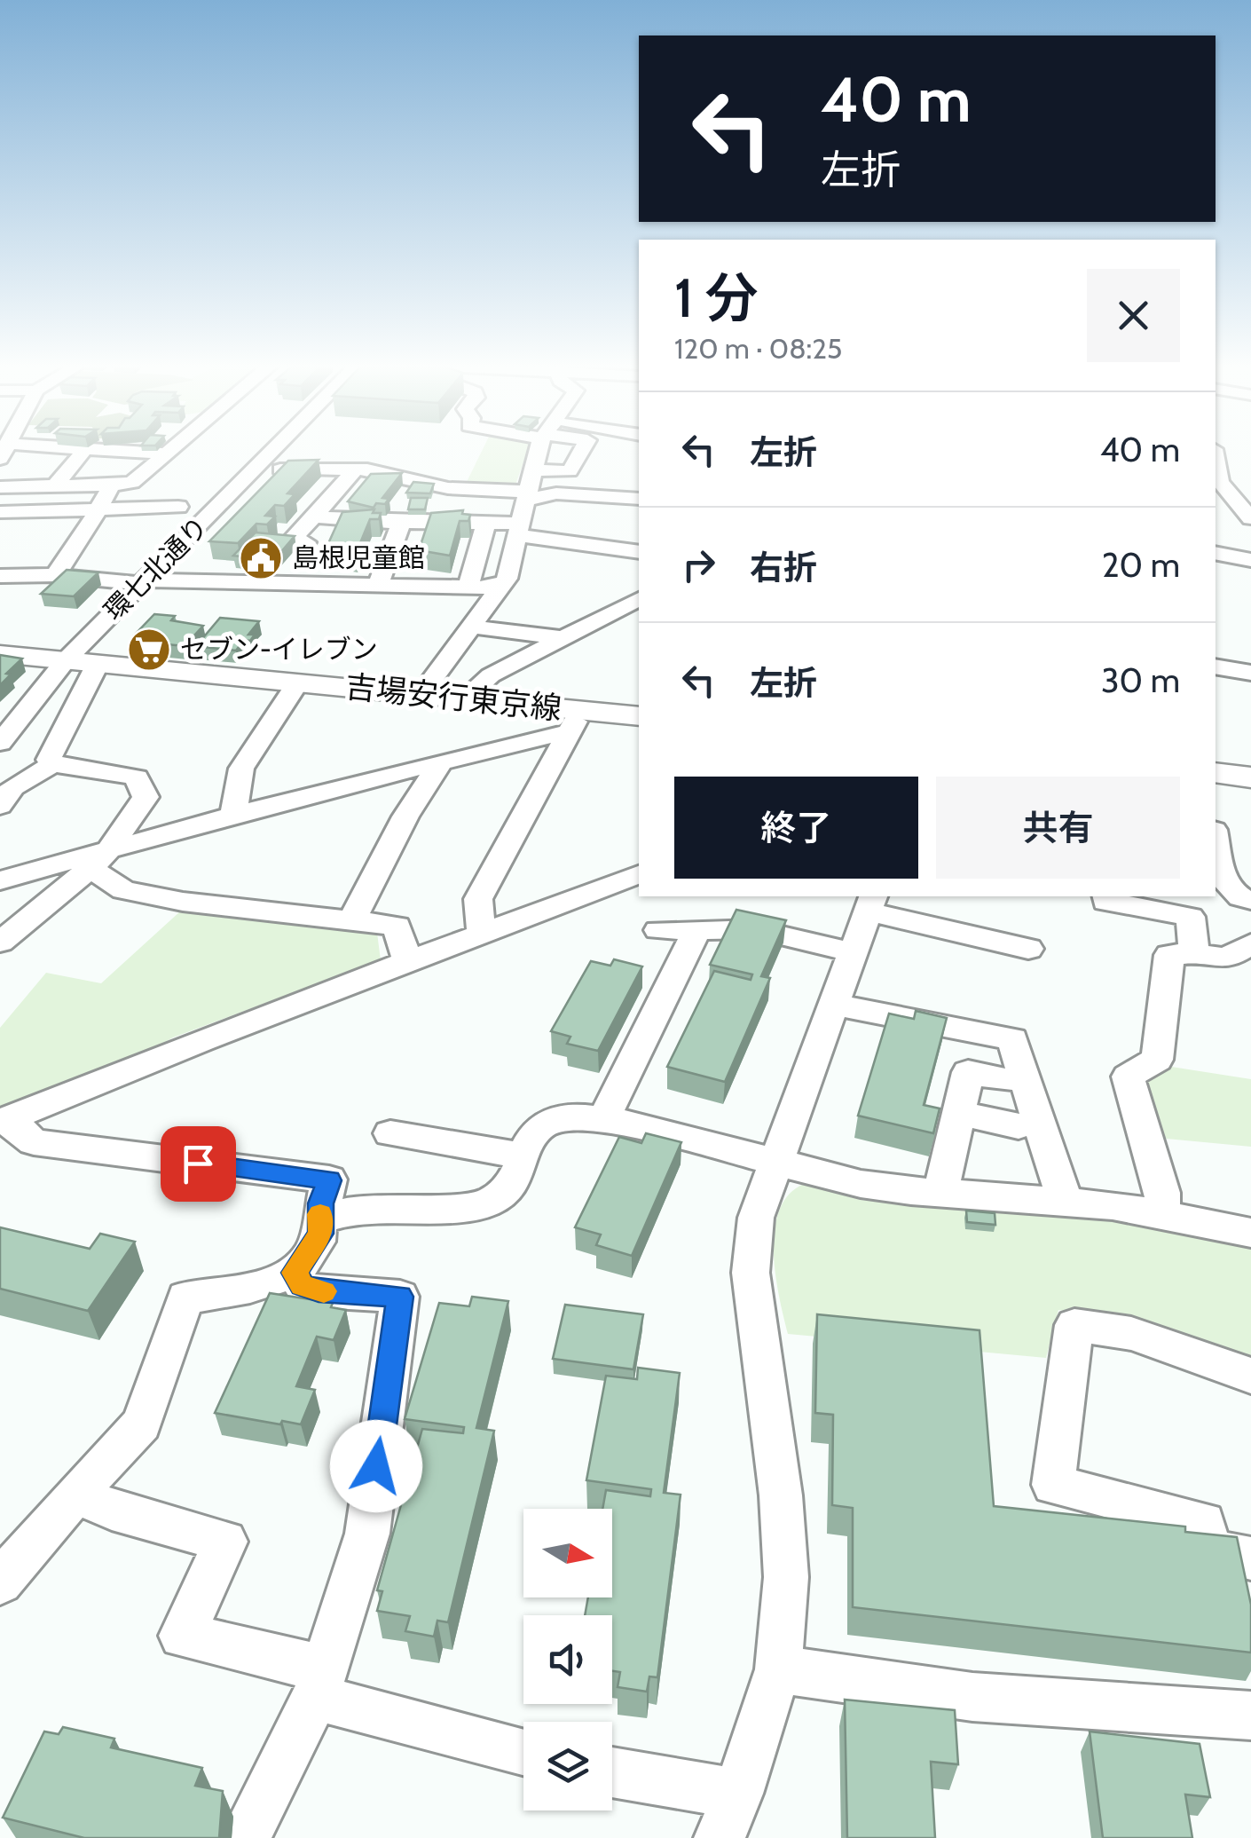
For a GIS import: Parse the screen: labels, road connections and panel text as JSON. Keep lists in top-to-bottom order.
{
  "streets": {
    "main road": ["吉場安行東京線"],
    "street": ["環七北通り"]
  },
  "crossings": [
    ["環七北通り", "吉場安行東京線"]
  ],
  "places": {
    "public building": ["島根児童館"],
    "supermarket": ["セブン-イレブン"]
  },
  "north": "right",
  "page": {
    "turn": ["40 m", "左折"],
    "heading": ["1 分", "120 m · 08:25"],
    "list": [
      {
        "name": "左折",
        "value": "40 m"
      },
      {
        "name": "右折",
        "value": "20 m"
      },
      {
        "name": "左折",
        "value": "30 m"
      }
    ],
    "buttons": ["終了", "共有"]
  }
}
